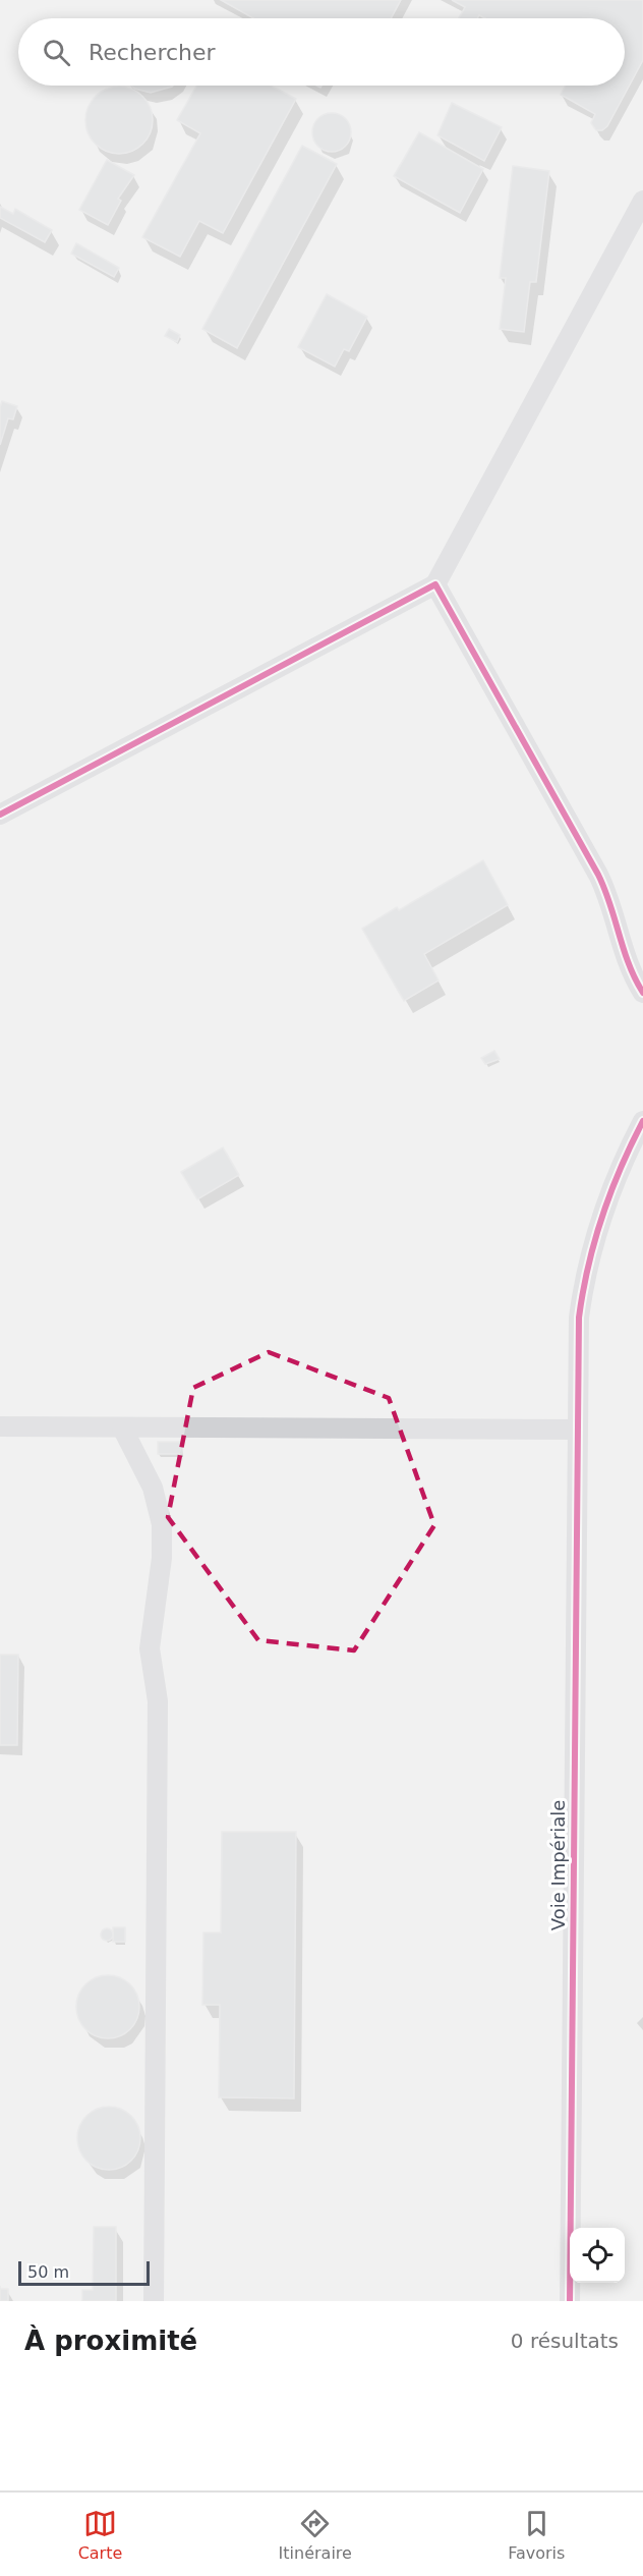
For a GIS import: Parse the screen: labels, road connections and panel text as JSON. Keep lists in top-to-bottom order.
{
  "streets": {
    "street": ["Voie Impériale"]
  },
  "scale_bar": "50 m",
  "page": {
    "search": "Rechercher",
    "scale": "50 m",
    "heading": ["À proximité", "0 résultats"],
    "nav": ["Carte", "Itinéraire", "Favoris"]
  }
}
